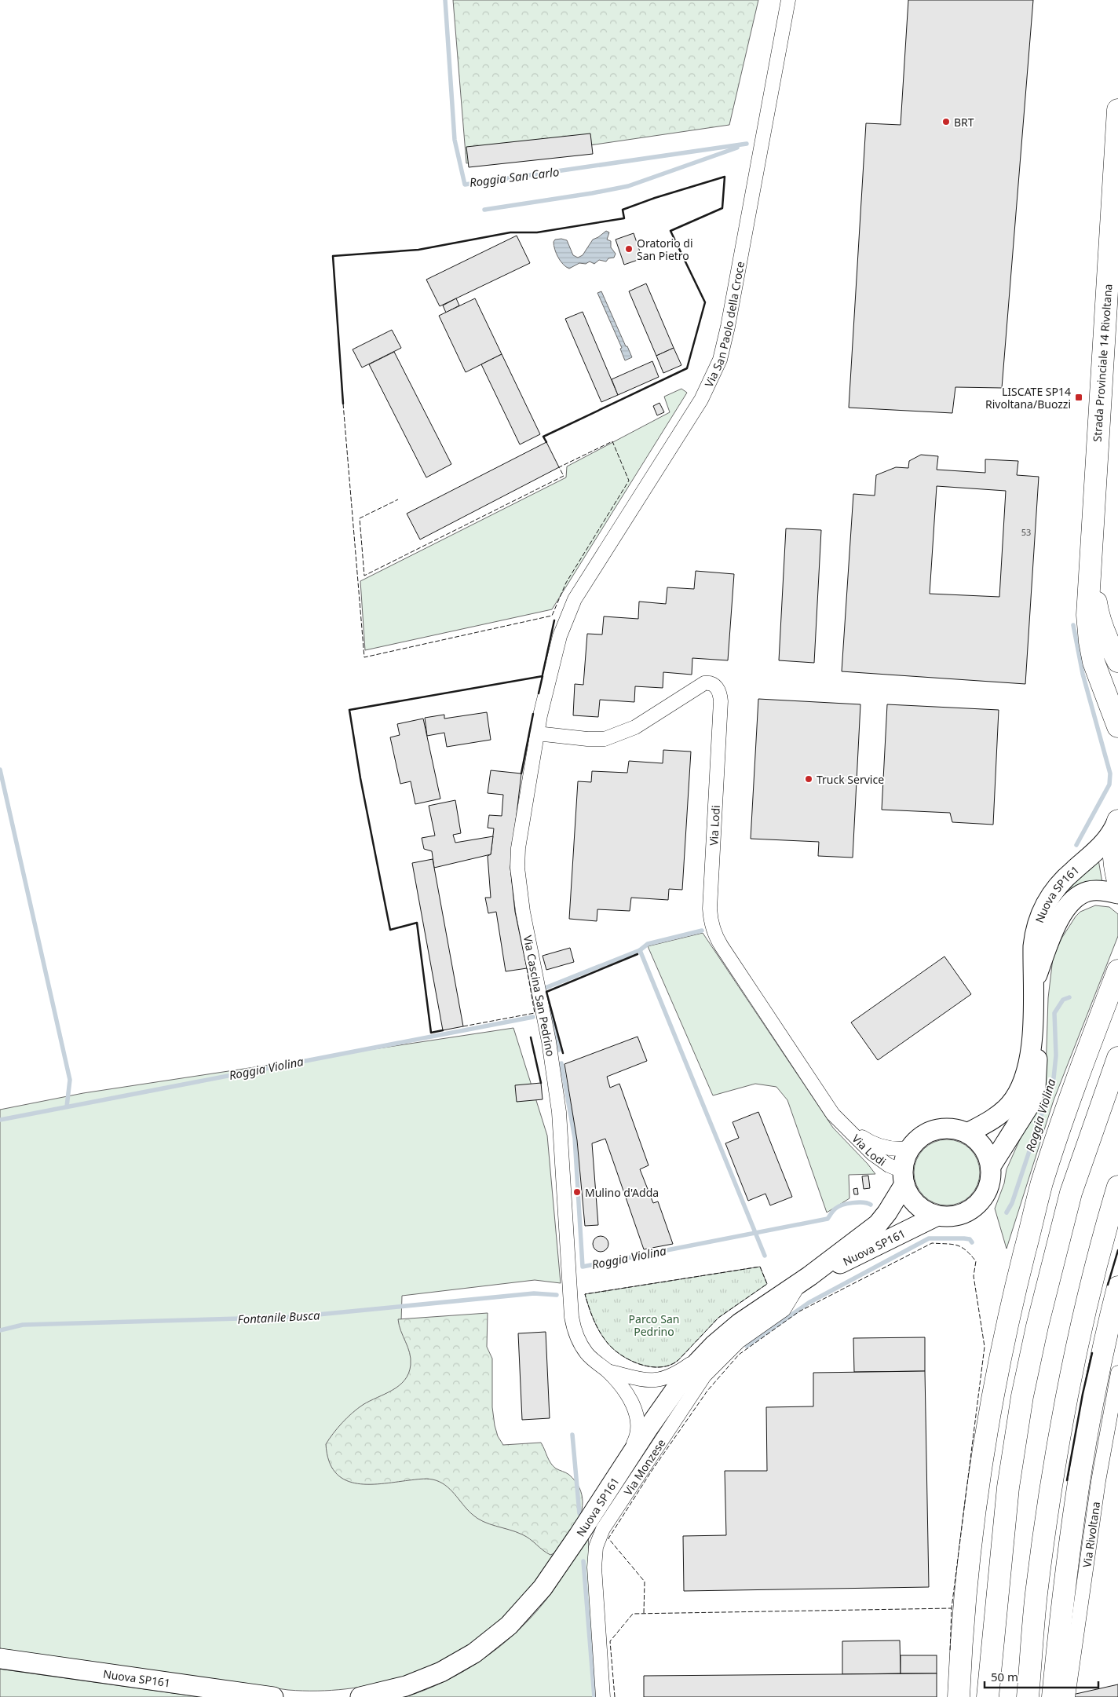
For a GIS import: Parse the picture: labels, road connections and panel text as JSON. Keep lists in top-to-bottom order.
{
  "streets": {
    "main road": ["Strada Provinciale 14 Rivoltana", "Nuova SP161"],
    "street": [
      "Via San Paolo della Croce",
      "Via Lodi",
      "Via Cascina San Pedrino",
      "Via Monzese",
      "Via Rivoltana"
    ]
  },
  "crossings": [
    ["Via San Paolo della Croce", "Via Cascina San Pedrino"],
    ["Via Lodi", "Nuova SP161"],
    ["Via Lodi", "Via Cascina San Pedrino"],
    ["Nuova SP161", "Via Cascina San Pedrino"],
    ["Nuova SP161", "Via Monzese"]
  ],
  "water": ["Roggia San Carlo", "Roggia Violina", "Fontanile Busca"],
  "parks": ["Parco San Pedrino"],
  "places": {
    "other": [
      "BRT",
      "Oratorio di San Pietro",
      "Truck Service",
      "Mulino d'Adda"
    ],
    "transit": ["LISCATE SP14 Rivoltana/Buozzi"]
  },
  "house_numbers": ["53"],
  "scale_bar": "50 m"
}
